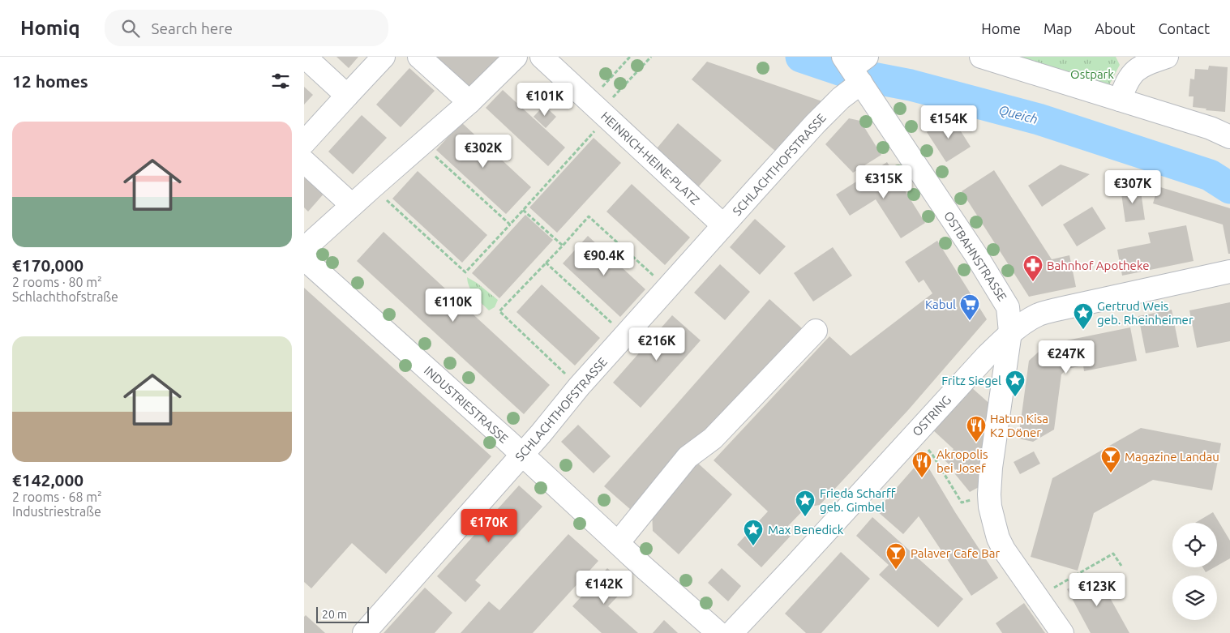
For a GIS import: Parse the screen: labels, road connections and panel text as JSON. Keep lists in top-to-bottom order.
{
  "streets": {
    "street": [
      "HEINRICH-HEINE-PLATZ",
      "SCHLACHTHOFSTRASSE",
      "OSTBAHNSTRASSE",
      "INDUSTRIESTRASSE",
      "OSTRING"
    ]
  },
  "crossings": [
    ["HEINRICH-HEINE-PLATZ", "SCHLACHTHOFSTRASSE"],
    ["SCHLACHTHOFSTRASSE", "OSTBAHNSTRASSE"],
    ["SCHLACHTHOFSTRASSE", "INDUSTRIESTRASSE"],
    ["OSTBAHNSTRASSE", "OSTRING"]
  ],
  "water": ["Queich"],
  "parks": ["Ostpark"],
  "places": {
    "pharmacy": ["Bahnhof Apotheke"],
    "supermarket": ["Kabul"],
    "place": [
      "Gertrud Weis geb. Rheinheimer",
      "Fritz Siegel",
      "Frieda Scharff geb. Gimbel",
      "Max Benedick"
    ],
    "restaurant": ["Hatun Kisa K2 Döner", "Akropolis bei Josef"],
    "bar": ["Magazine Landau", "Palaver Cafe Bar"]
  },
  "scale_bar": "20 m",
  "page": {
    "header": "Homiq",
    "search": "Search here",
    "nav": [
      "Home",
      "Map",
      "About",
      "Contact"
    ],
    "heading": "12 homes",
    "price": [
      "€101K",
      "€154K",
      "€302K",
      "€315K",
      "€307K",
      "€90.4K",
      "€110K",
      "€216K",
      "€247K",
      "€170K",
      "€142K",
      "€123K"
    ],
    "list": [
      {
        "name": "€170,000",
        "note": "2 rooms · 80 m² · Schlachthofstraße"
      },
      {
        "name": "€142,000",
        "note": "2 rooms · 68 m² · Industriestraße"
      }
    ],
    "scale": "20 m"
  }
}
